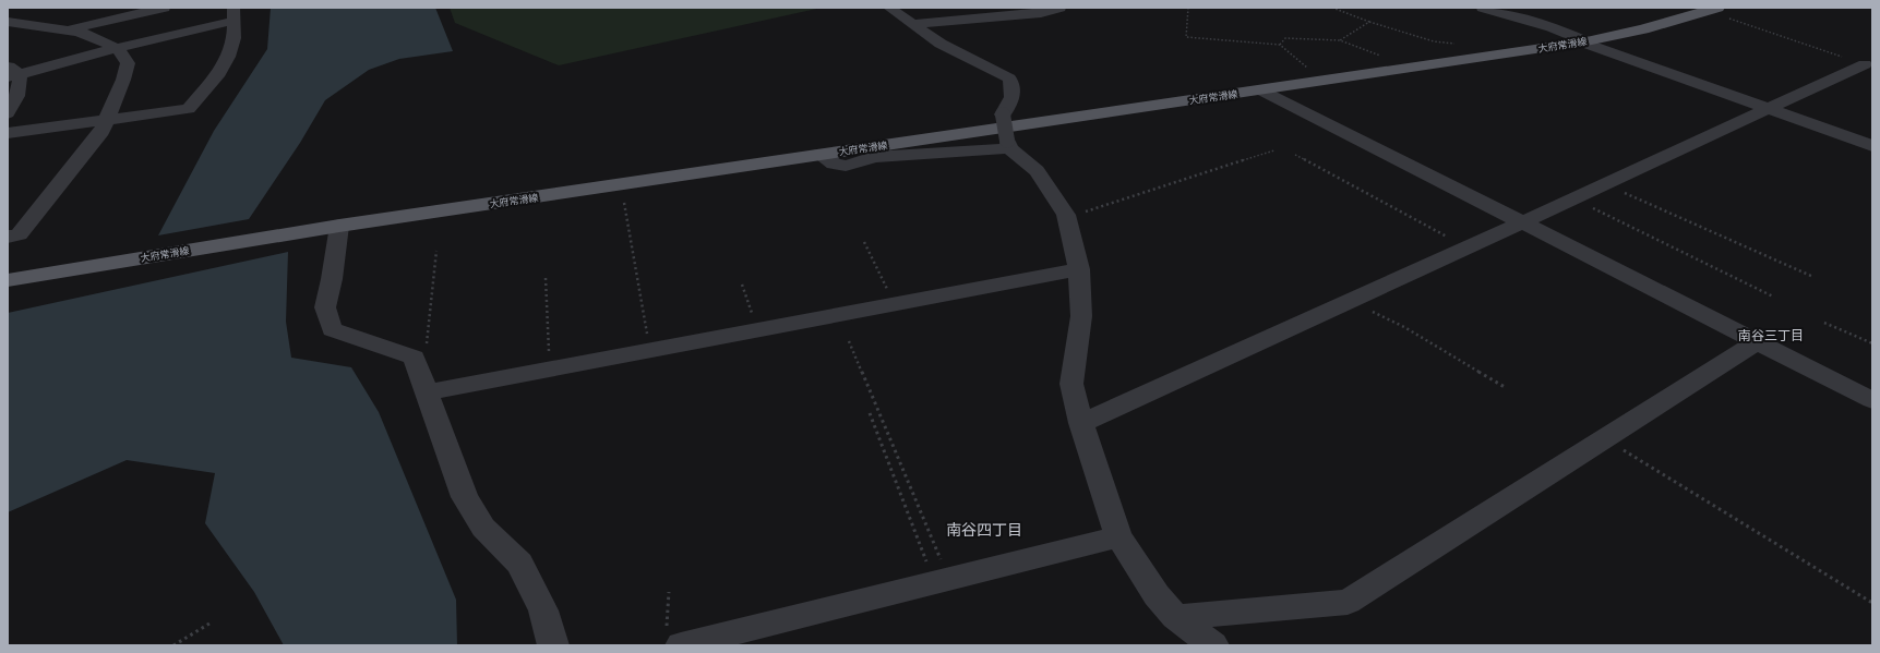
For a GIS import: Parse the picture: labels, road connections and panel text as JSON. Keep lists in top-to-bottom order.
{
  "streets": {
    "main road": ["大府常滑線"]
  },
  "districts": ["南谷三丁目", "南谷四丁目"]
}
